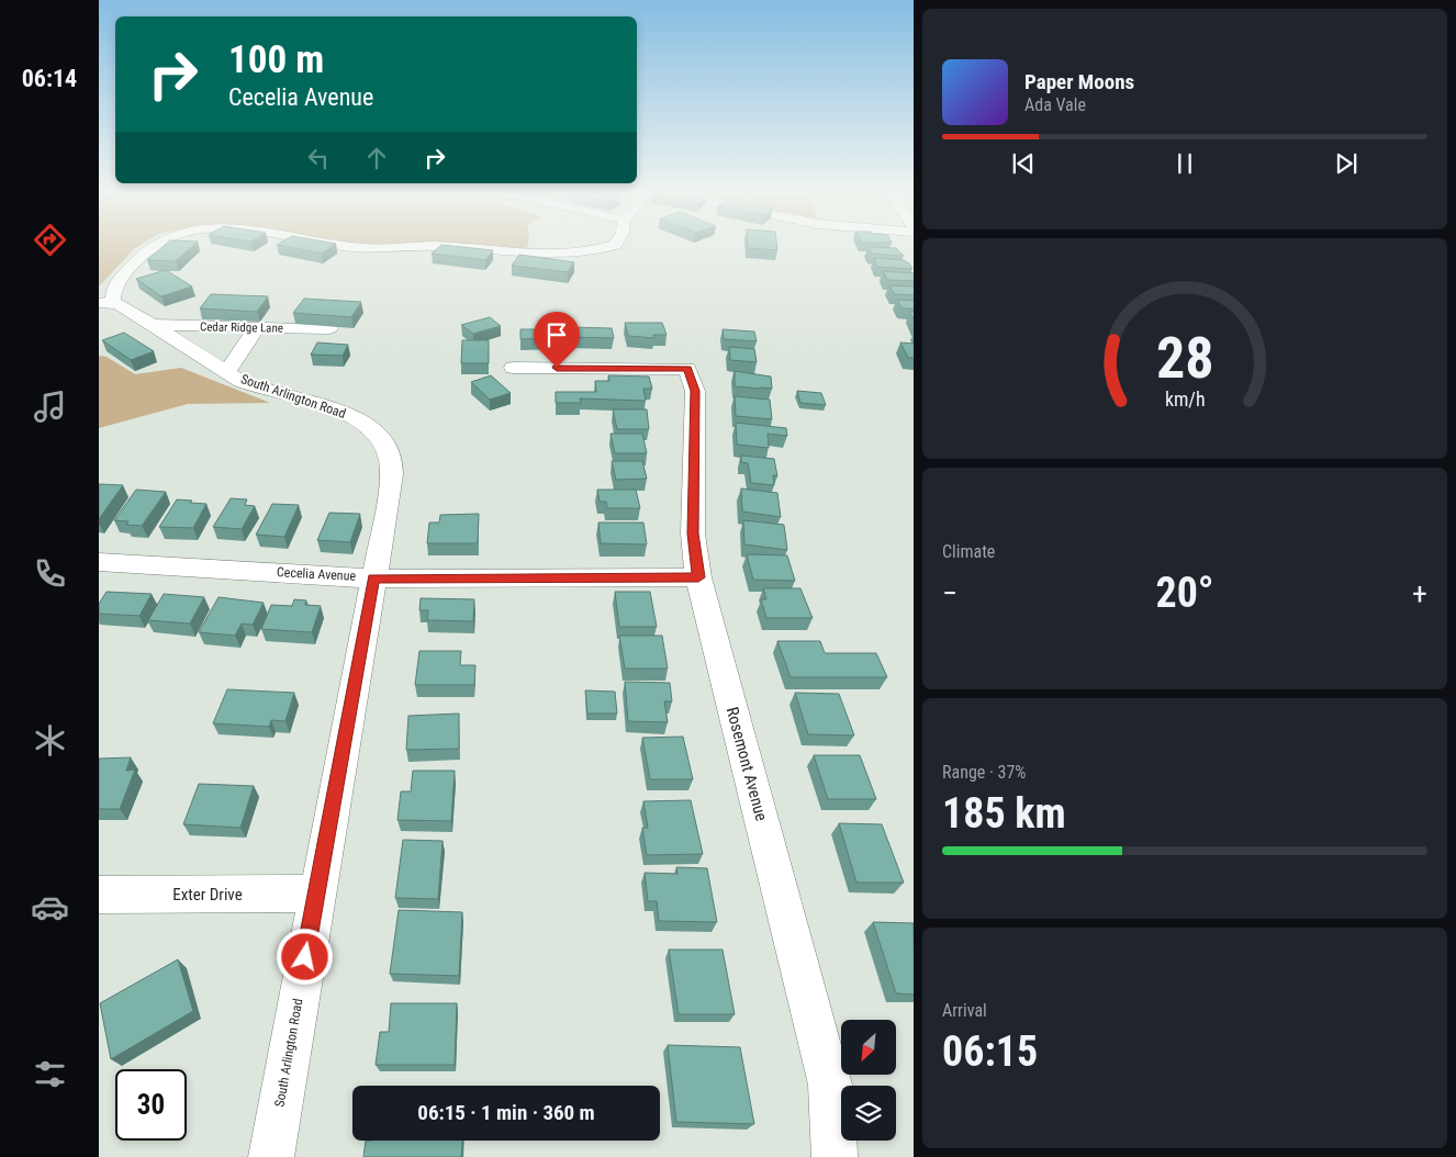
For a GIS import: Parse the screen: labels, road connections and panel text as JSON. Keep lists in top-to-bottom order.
{
  "streets": {
    "street": [
      "Cedar Ridge Lane",
      "South Arlington Road",
      "Cecelia Avenue",
      "Rosemont Avenue",
      "Exter Drive"
    ]
  },
  "crossings": [
    ["Cedar Ridge Lane", "South Arlington Road"],
    ["South Arlington Road", "Cecelia Avenue"],
    ["South Arlington Road", "Exter Drive"],
    ["Cecelia Avenue", "Rosemont Avenue"]
  ],
  "north": "bottom left",
  "page": {
    "tabs": "06:14",
    "turn": ["100 m", "Cecelia Avenue"],
    "song": ["Paper Moons", "Ada Vale"],
    "tile": [
      "Climate",
      ["Range · 37%", "185 km"],
      ["Arrival", "06:15"]
    ],
    "heat": ["−", "20°", "+"],
    "limit": "30",
    "trip": "06:15 · 1 min · 360 m",
    "gauge": ["28", "km/h"]
  }
}
